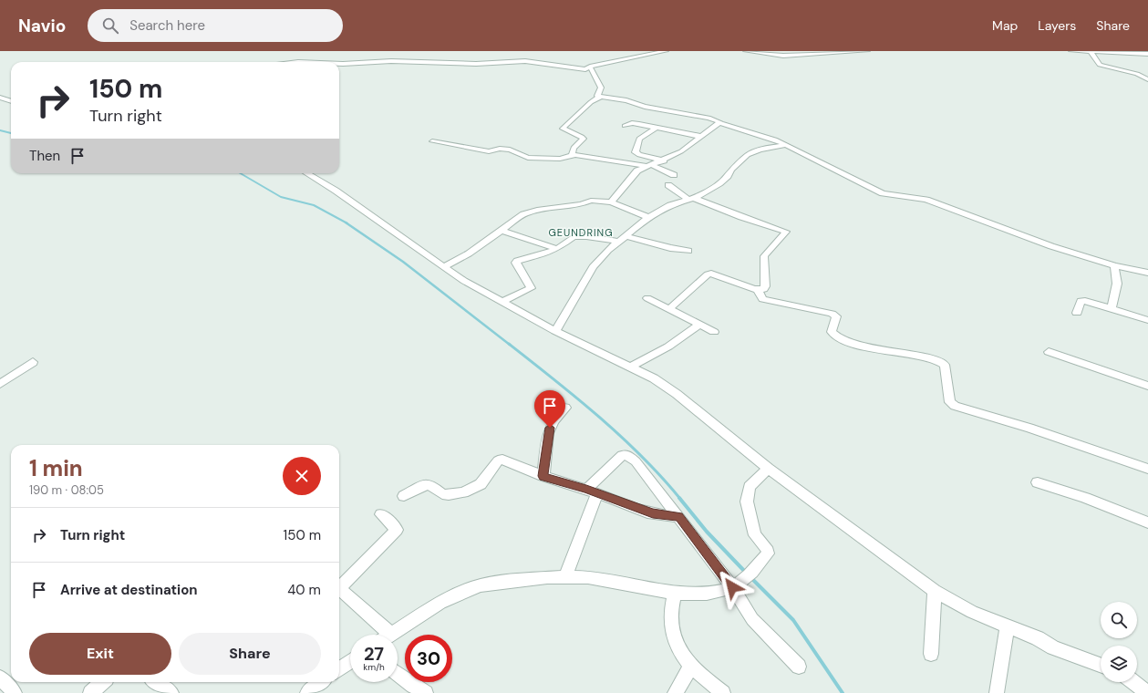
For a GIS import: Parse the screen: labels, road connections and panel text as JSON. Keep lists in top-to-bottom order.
{
  "districts": ["GEUNDRING"],
  "page": {
    "header": "Navio",
    "search": "Search here",
    "nav": ["Map", "Layers", "Share"],
    "turn": ["150 m", "Turn right"],
    "then": "Then",
    "heading": ["1 min", "190 m · 08:05"],
    "list": [
      {
        "name": "Turn right",
        "value": "150 m"
      },
      {
        "name": "Arrive at destination",
        "value": "40 m"
      }
    ],
    "buttons": ["Exit", "Share"],
    "speed": "27 km/h",
    "limit": "30"
  }
}
